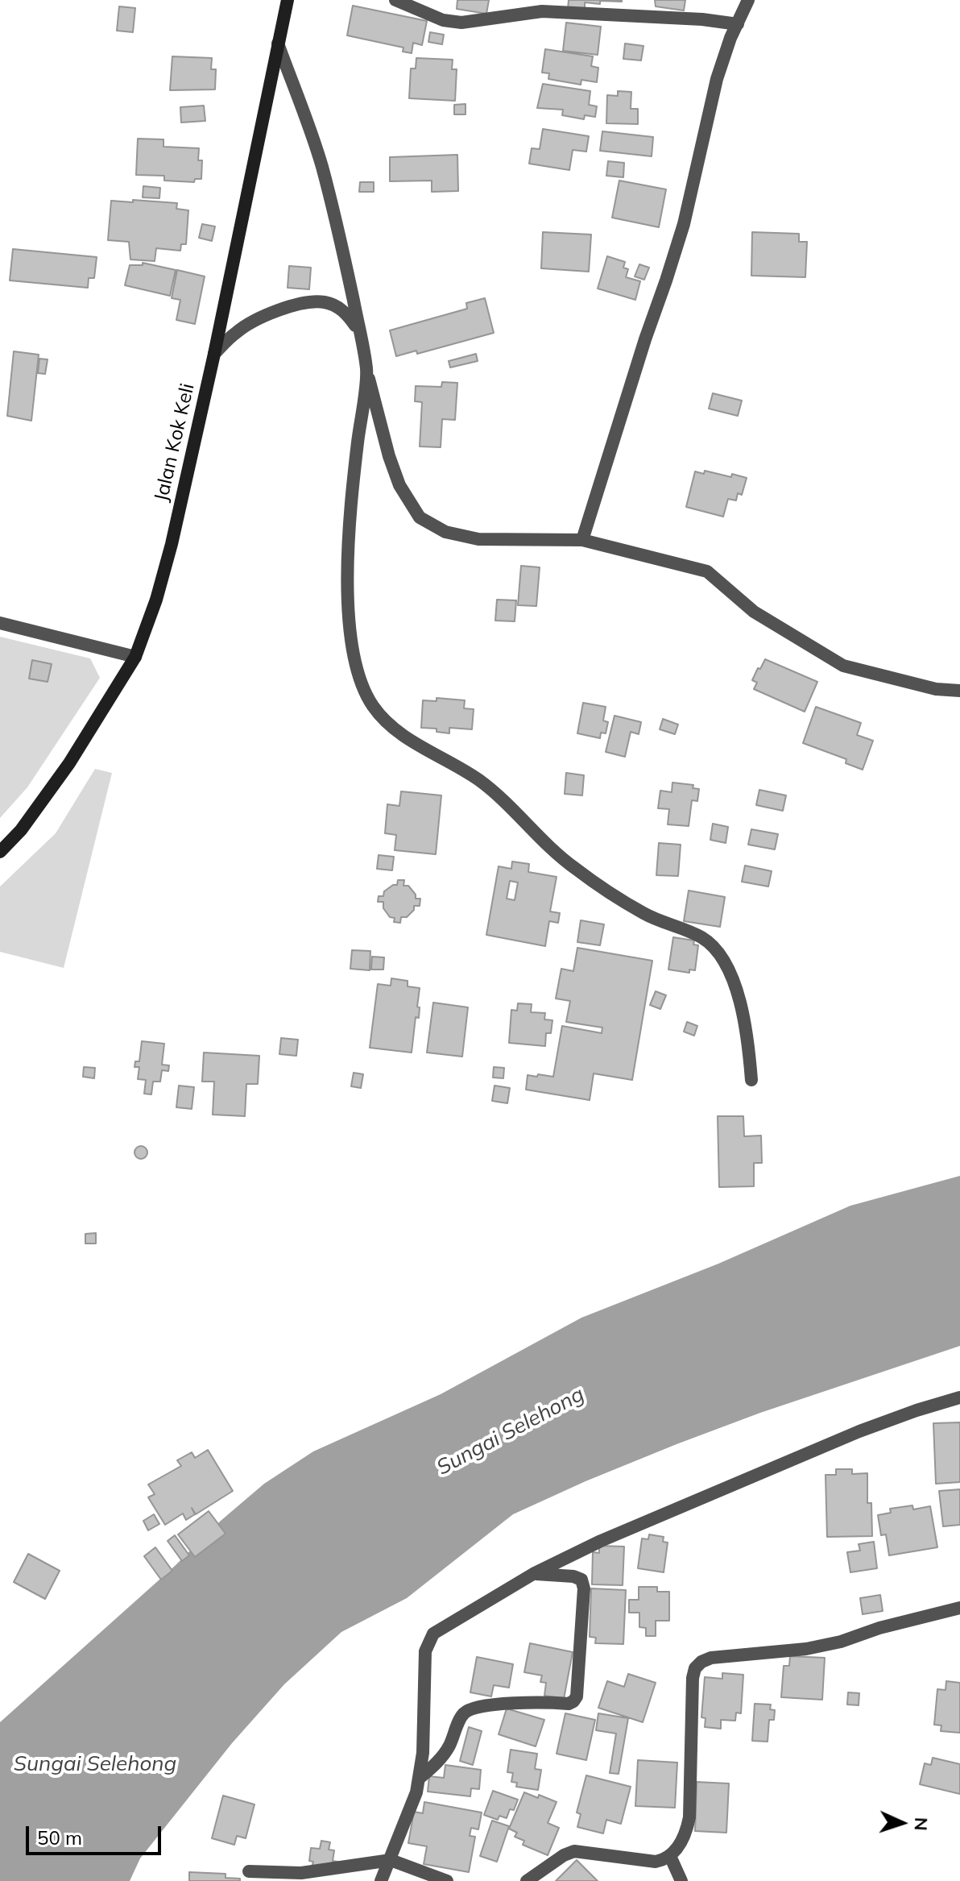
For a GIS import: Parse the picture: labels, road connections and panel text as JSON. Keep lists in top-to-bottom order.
{
  "streets": {
    "street": ["Jalan Kok Keli"]
  },
  "water": ["Sungai Selehong"],
  "scale_bar": "50 m",
  "north": "right"
}
